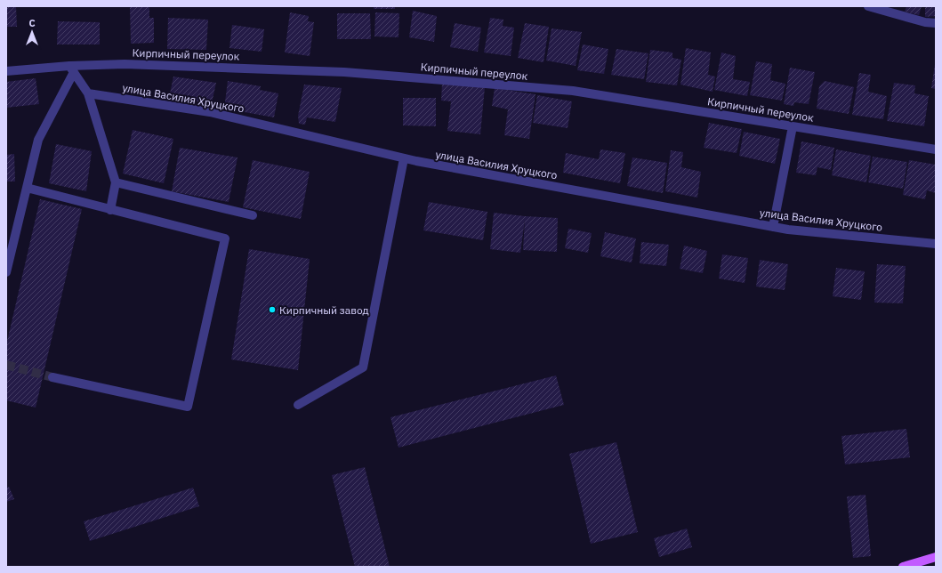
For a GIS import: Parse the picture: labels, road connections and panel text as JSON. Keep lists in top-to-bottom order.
{
  "streets": {
    "street": ["Кирпичный переулок", "улица Василия Хруцкого"]
  },
  "places": ["Кирпичный завод"],
  "north": "top"
}
